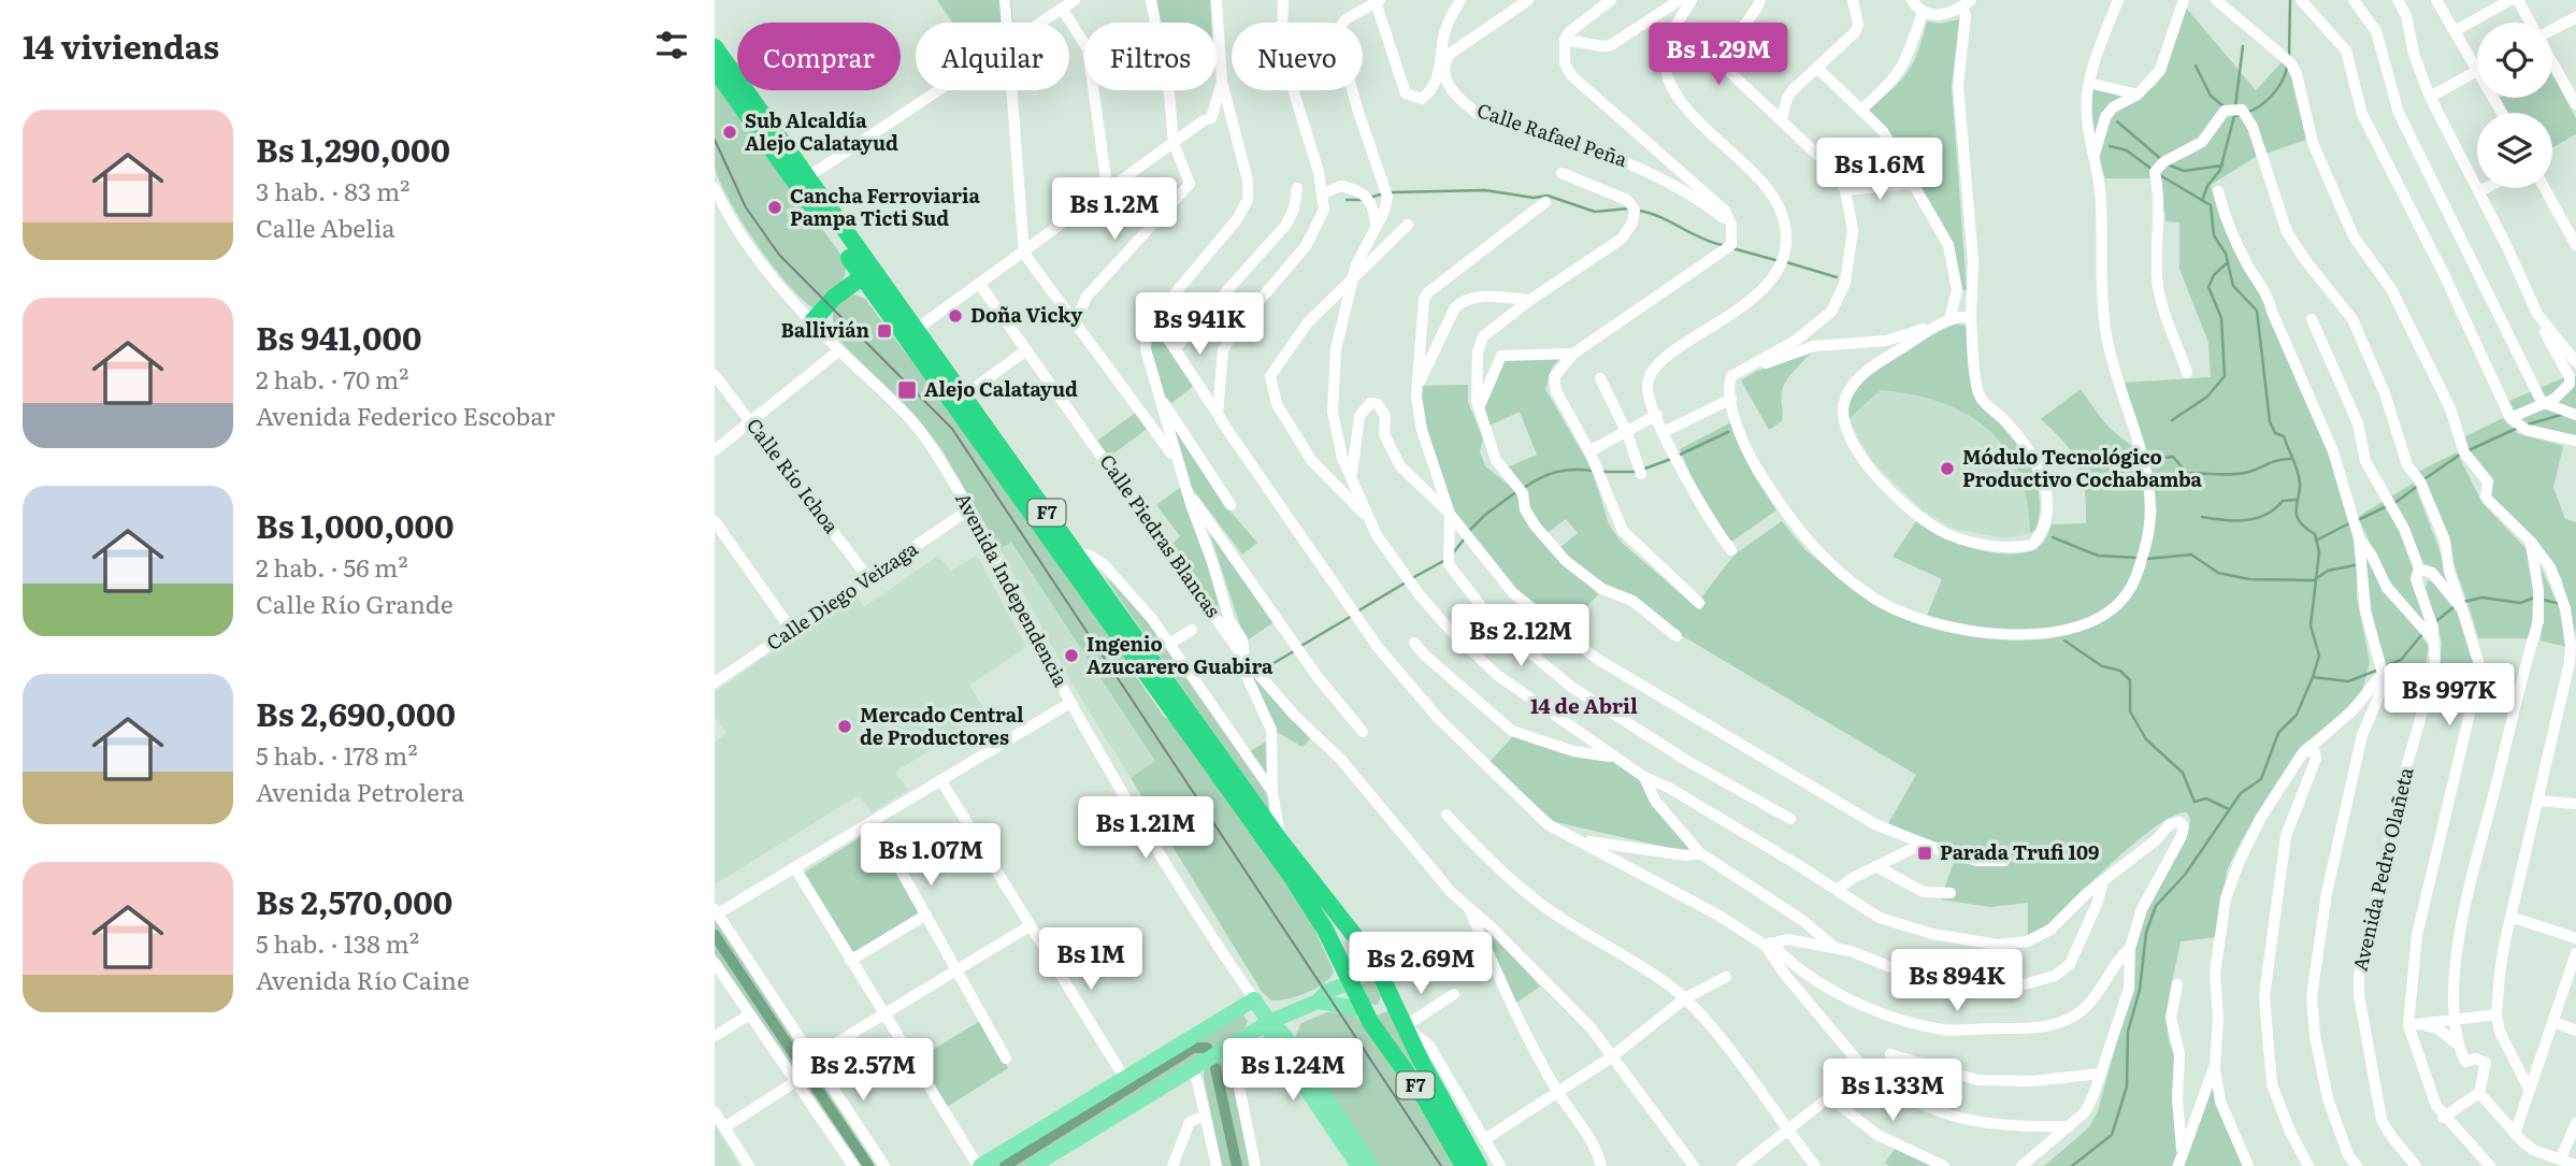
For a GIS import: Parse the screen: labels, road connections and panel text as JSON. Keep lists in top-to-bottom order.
{
  "streets": {
    "highway": ["F7"],
    "main road": ["Avenida Independencia"],
    "street": [
      "Calle Rafael Peña",
      "Calle Río Ichoa",
      "Calle Piedras Blancas",
      "Calle Diego Veizaga",
      "Avenida Pedro Olañeta"
    ]
  },
  "crossings": [
    ["Calle Río Ichoa", "Calle Diego Veizaga"],
    ["Avenida Independencia", "Calle Diego Veizaga"]
  ],
  "districts": ["14 de Abril"],
  "places": {
    "other": [
      "Sub Alcaldía Alejo Calatayud",
      "Cancha Ferroviaria Pampa Ticti Sud",
      "Doña Vicky",
      "Módulo Tecnológico Productivo Cochabamba",
      "Ingenio Azucarero Guabira",
      "Mercado Central de Productores"
    ],
    "transit": ["Ballivián", "Alejo Calatayud", "Parada Trufi 109"]
  },
  "page": {
    "heading": "14 viviendas",
    "price": [
      "Bs 1.29M",
      "Bs 1.6M",
      "Bs 1.2M",
      "Bs 941K",
      "Bs 2.12M",
      "Bs 997K",
      "Bs 1.21M",
      "Bs 1.07M",
      "Bs 1M",
      "Bs 2.69M",
      "Bs 894K",
      "Bs 2.57M",
      "Bs 1.24M",
      "Bs 1.33M"
    ],
    "chip": [
      "Comprar",
      "Alquilar",
      "Filtros",
      "Nuevo"
    ],
    "list": [
      {
        "name": "Bs 1,290,000",
        "note": "3 hab. · 83 m² · Calle Abelia"
      },
      {
        "name": "Bs 941,000",
        "note": "2 hab. · 70 m² · Avenida Federico Escobar"
      },
      {
        "name": "Bs 1,000,000",
        "note": "2 hab. · 56 m² · Calle Río Grande"
      },
      {
        "name": "Bs 2,690,000",
        "note": "5 hab. · 178 m² · Avenida Petrolera"
      },
      {
        "name": "Bs 2,570,000",
        "note": "5 hab. · 138 m² · Avenida Río Caine"
      }
    ]
  }
}
